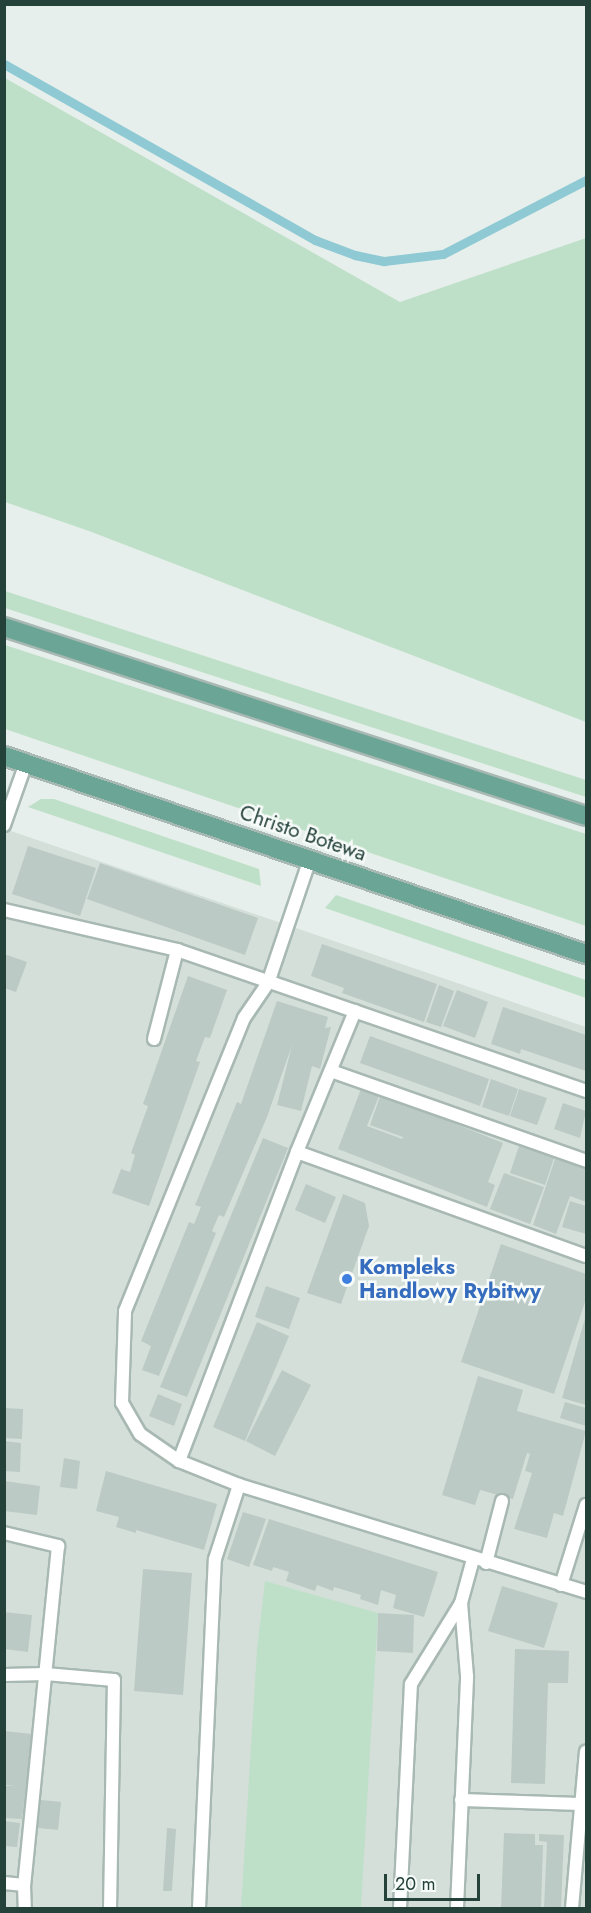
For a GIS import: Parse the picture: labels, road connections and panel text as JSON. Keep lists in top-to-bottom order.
{
  "streets": {
    "main road": ["Christo Botewa"]
  },
  "places": ["Kompleks Handlowy Rybitwy"],
  "scale_bar": "20 m"
}
